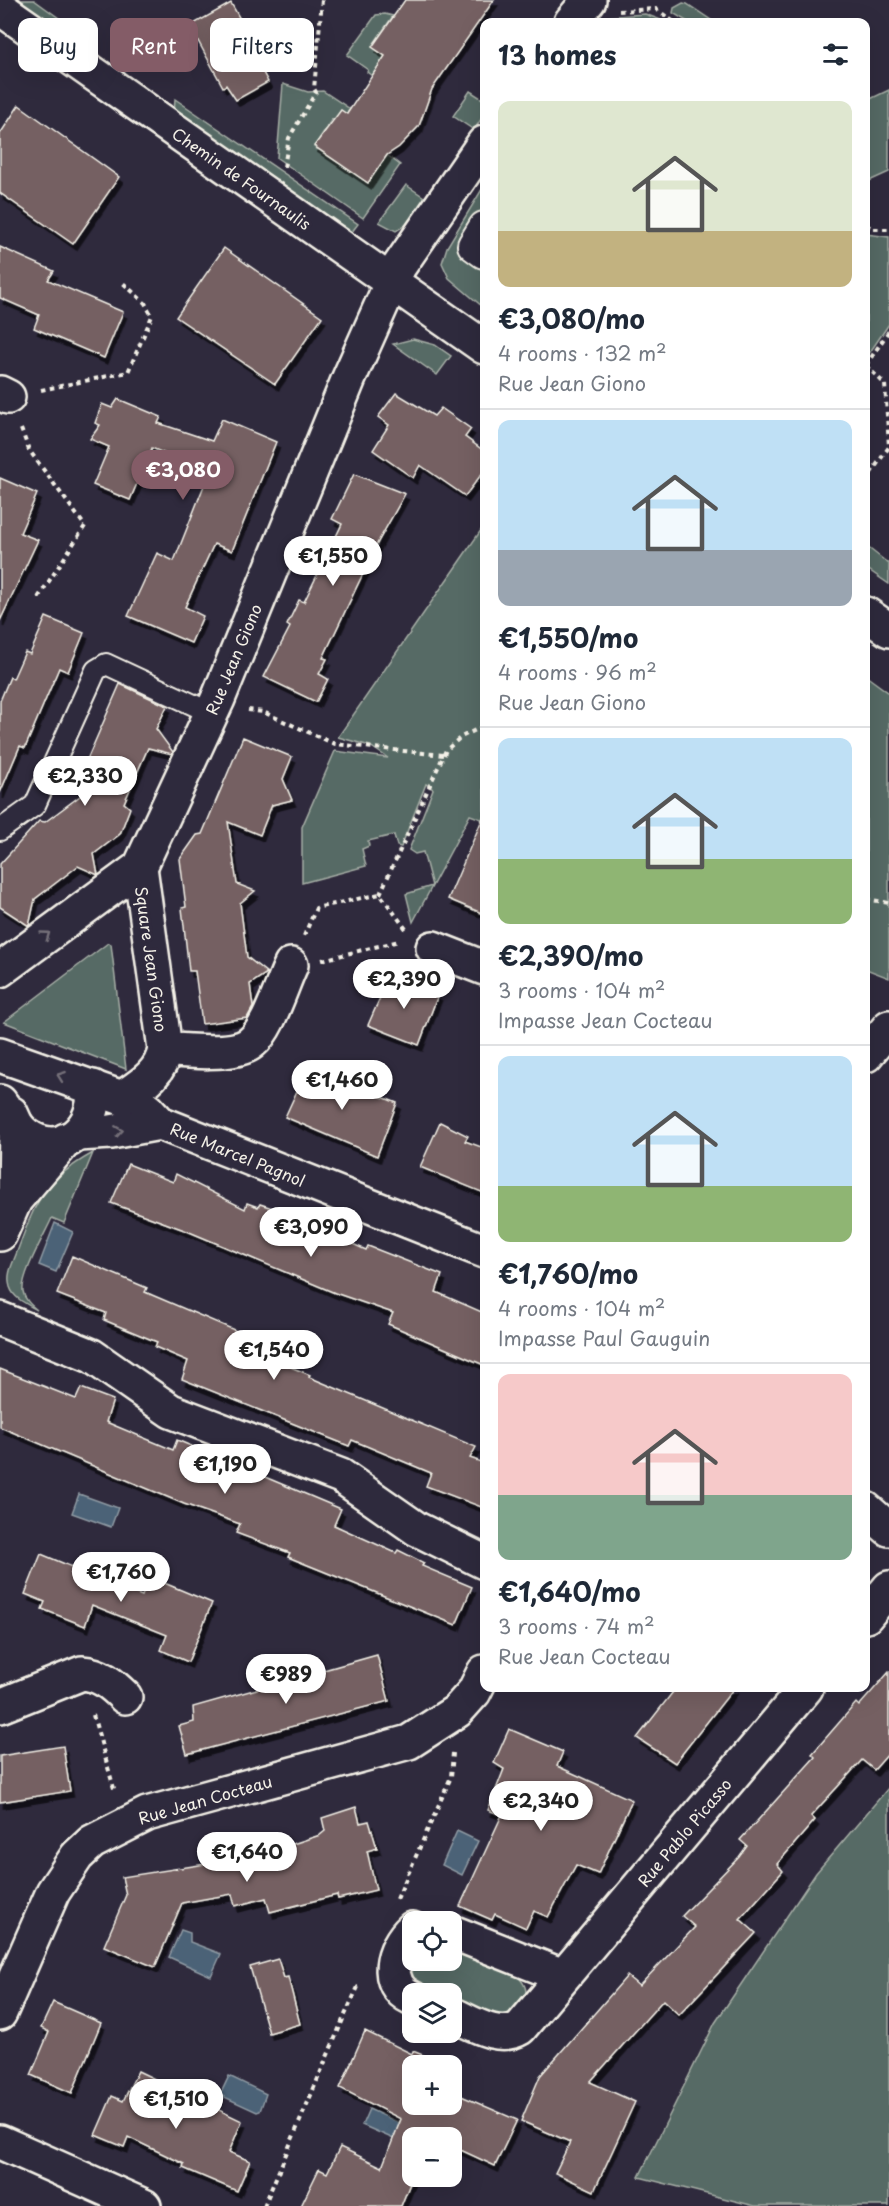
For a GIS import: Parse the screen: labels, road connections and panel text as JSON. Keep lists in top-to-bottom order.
{
  "streets": {
    "street": [
      "Chemin de Fournaulis",
      "Rue Jean Giono",
      "Square Jean Giono",
      "Rue Marcel Pagnol",
      "Rue Jean Cocteau",
      "Rue Pablo Picasso"
    ]
  },
  "crossings": [
    ["Chemin de Fournaulis", "Rue Jean Giono"],
    ["Rue Jean Giono", "Square Jean Giono"],
    ["Square Jean Giono", "Rue Marcel Pagnol"]
  ],
  "page": {
    "chip": ["Buy", "Rent", "Filters"],
    "heading": "13 homes",
    "list": [
      {
        "name": "€3,080/mo",
        "note": "4 rooms · 132 m² · Rue Jean Giono"
      },
      {
        "name": "€1,550/mo",
        "note": "4 rooms · 96 m² · Rue Jean Giono"
      },
      {
        "name": "€2,390/mo",
        "note": "3 rooms · 104 m² · Impasse Jean Cocteau"
      },
      {
        "name": "€1,760/mo",
        "note": "4 rooms · 104 m² · Impasse Paul Gauguin"
      },
      {
        "name": "€1,640/mo",
        "note": "3 rooms · 74 m² · Rue Jean Cocteau"
      }
    ],
    "price": [
      "€3,080",
      "€1,550",
      "€2,330",
      "€2,390",
      "€1,460",
      "€3,090",
      "€1,540",
      "€1,190",
      "€1,760",
      "€989",
      "€2,340",
      "€1,640",
      "€1,510"
    ],
    "map_buttons": ["+", "−"]
  }
}
